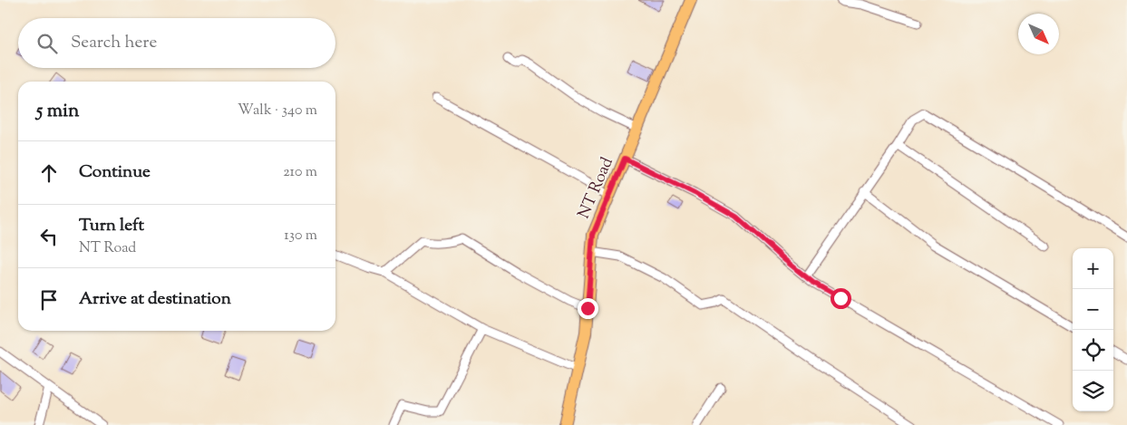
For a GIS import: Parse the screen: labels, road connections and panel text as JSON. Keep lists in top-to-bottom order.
{
  "streets": {
    "main road": ["NT Road"]
  },
  "north": "bottom right",
  "page": {
    "search": "Search here",
    "heading": ["5 min", "Walk · 340 m"],
    "list": [
      ["Continue", "210 m"],
      ["Turn left", "NT Road", "130 m"],
      "Arrive at destination"
    ],
    "map_buttons": ["+", "−"]
  }
}
